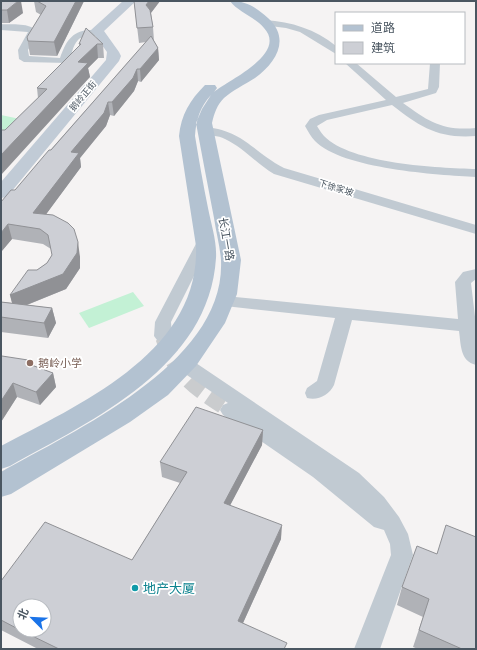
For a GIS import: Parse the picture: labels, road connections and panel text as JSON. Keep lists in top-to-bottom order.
{
  "streets": {
    "main road": ["长江一路"],
    "street": ["鹅岭正街", "下徐家坡"]
  },
  "crossings": [
    ["下徐家坡", "长江一路"]
  ],
  "places": ["鹅岭小学", "地产大厦"],
  "legend": ["道路", "建筑"],
  "north": "top left"
}
